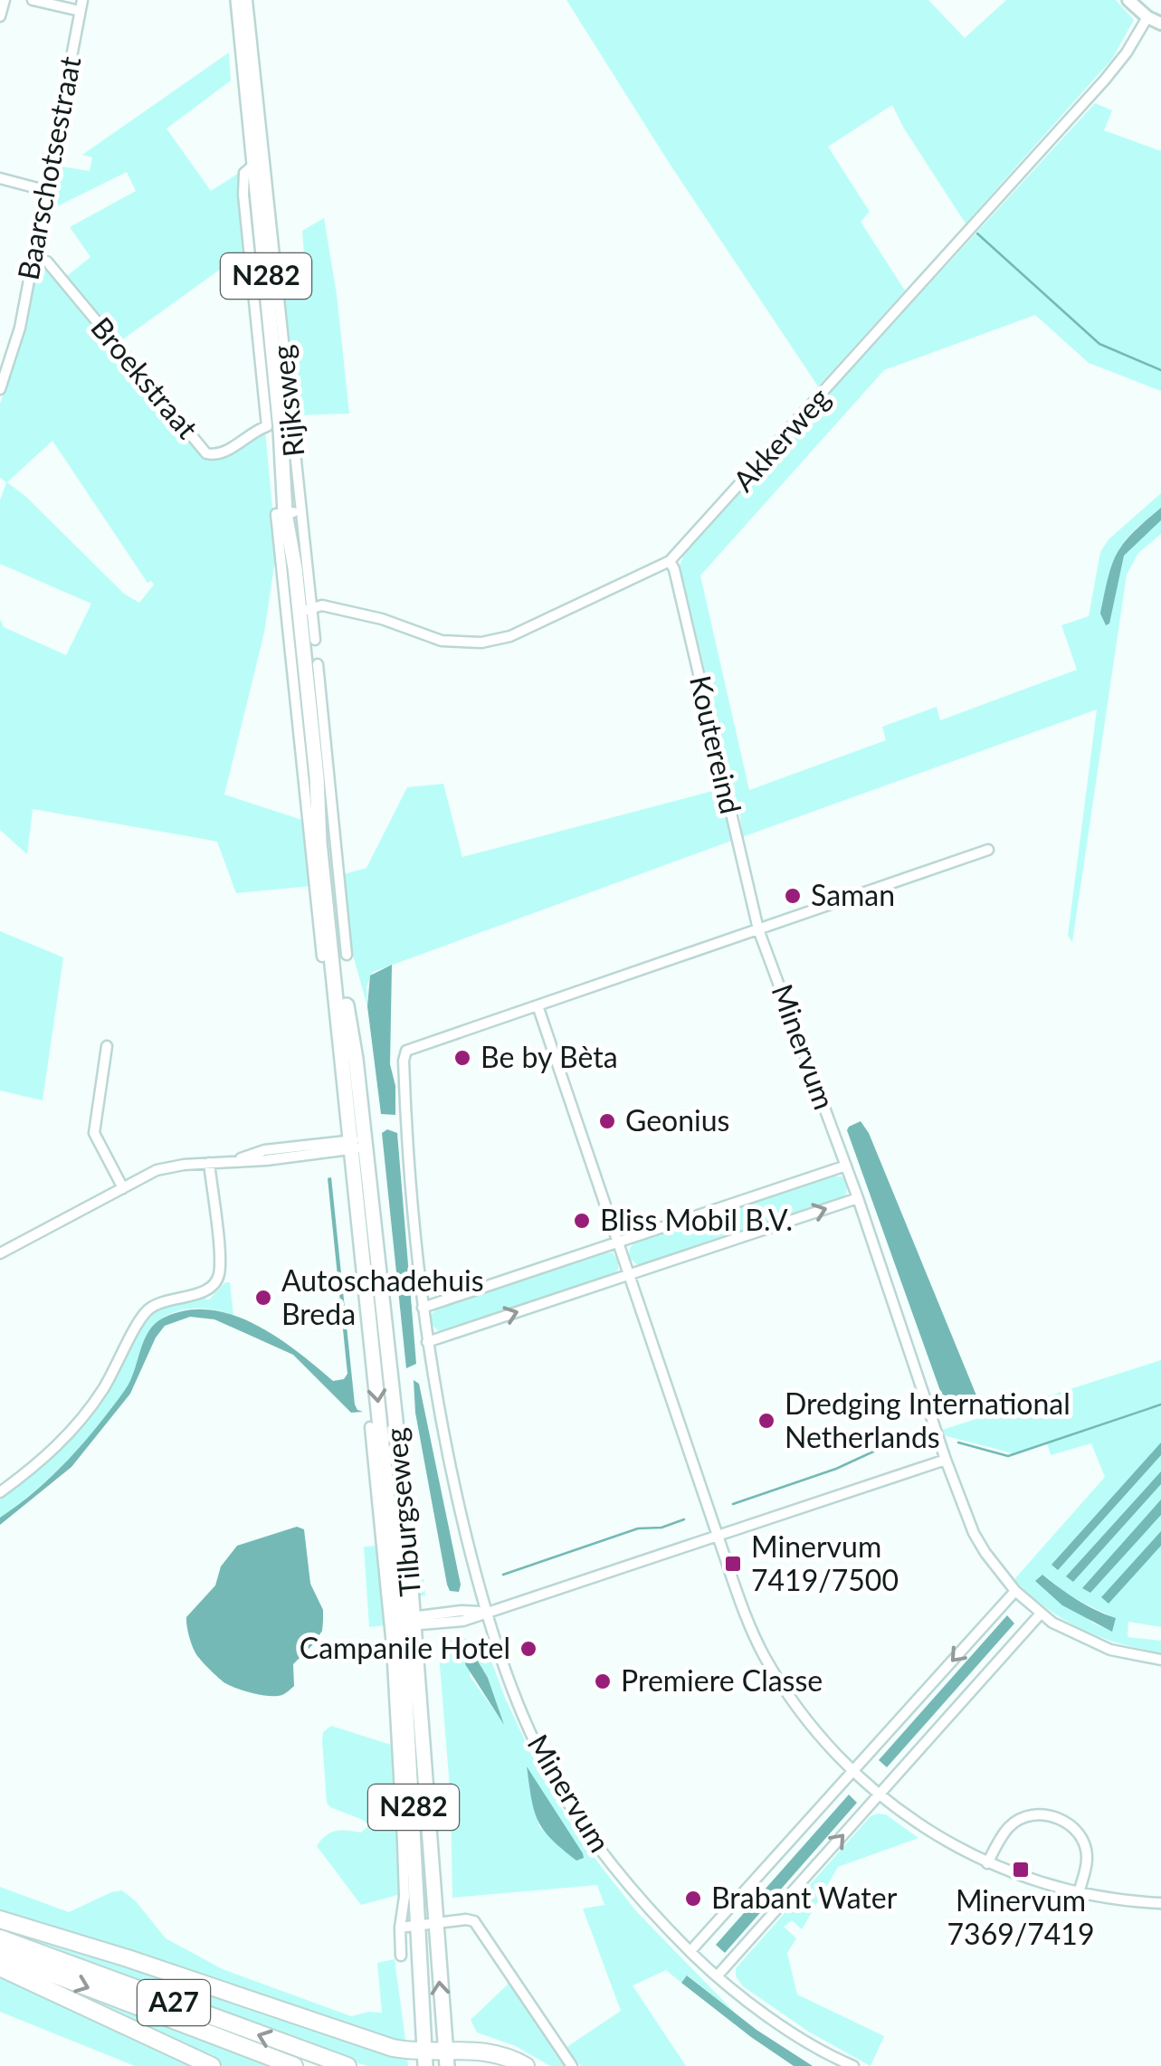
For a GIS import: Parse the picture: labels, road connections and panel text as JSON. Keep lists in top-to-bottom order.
{
  "streets": {
    "highway": ["A27"],
    "main road": ["N282", "Rijksweg", "Tilburgseweg"],
    "street": [
      "Baarschotsestraat",
      "Broekstraat",
      "Akkerweg",
      "Koutereind",
      "Minervum"
    ]
  },
  "crossings": [
    ["Baarschotsestraat", "Broekstraat"],
    ["Broekstraat", "Rijksweg"],
    ["Rijksweg", "Akkerweg"],
    ["Rijksweg", "Tilburgseweg"],
    ["Akkerweg", "Koutereind"],
    ["Koutereind", "Minervum"],
    ["Tilburgseweg", "A27"]
  ],
  "places": {
    "other": [
      "Saman",
      "Be by Bèta",
      "Geonius",
      "Bliss Mobil B.V.",
      "Autoschadehuis Breda",
      "Dredging International Netherlands",
      "Campanile Hotel",
      "Premiere Classe",
      "Brabant Water"
    ],
    "transit": ["Minervum 7419/7500", "Minervum 7369/7419"]
  }
}
